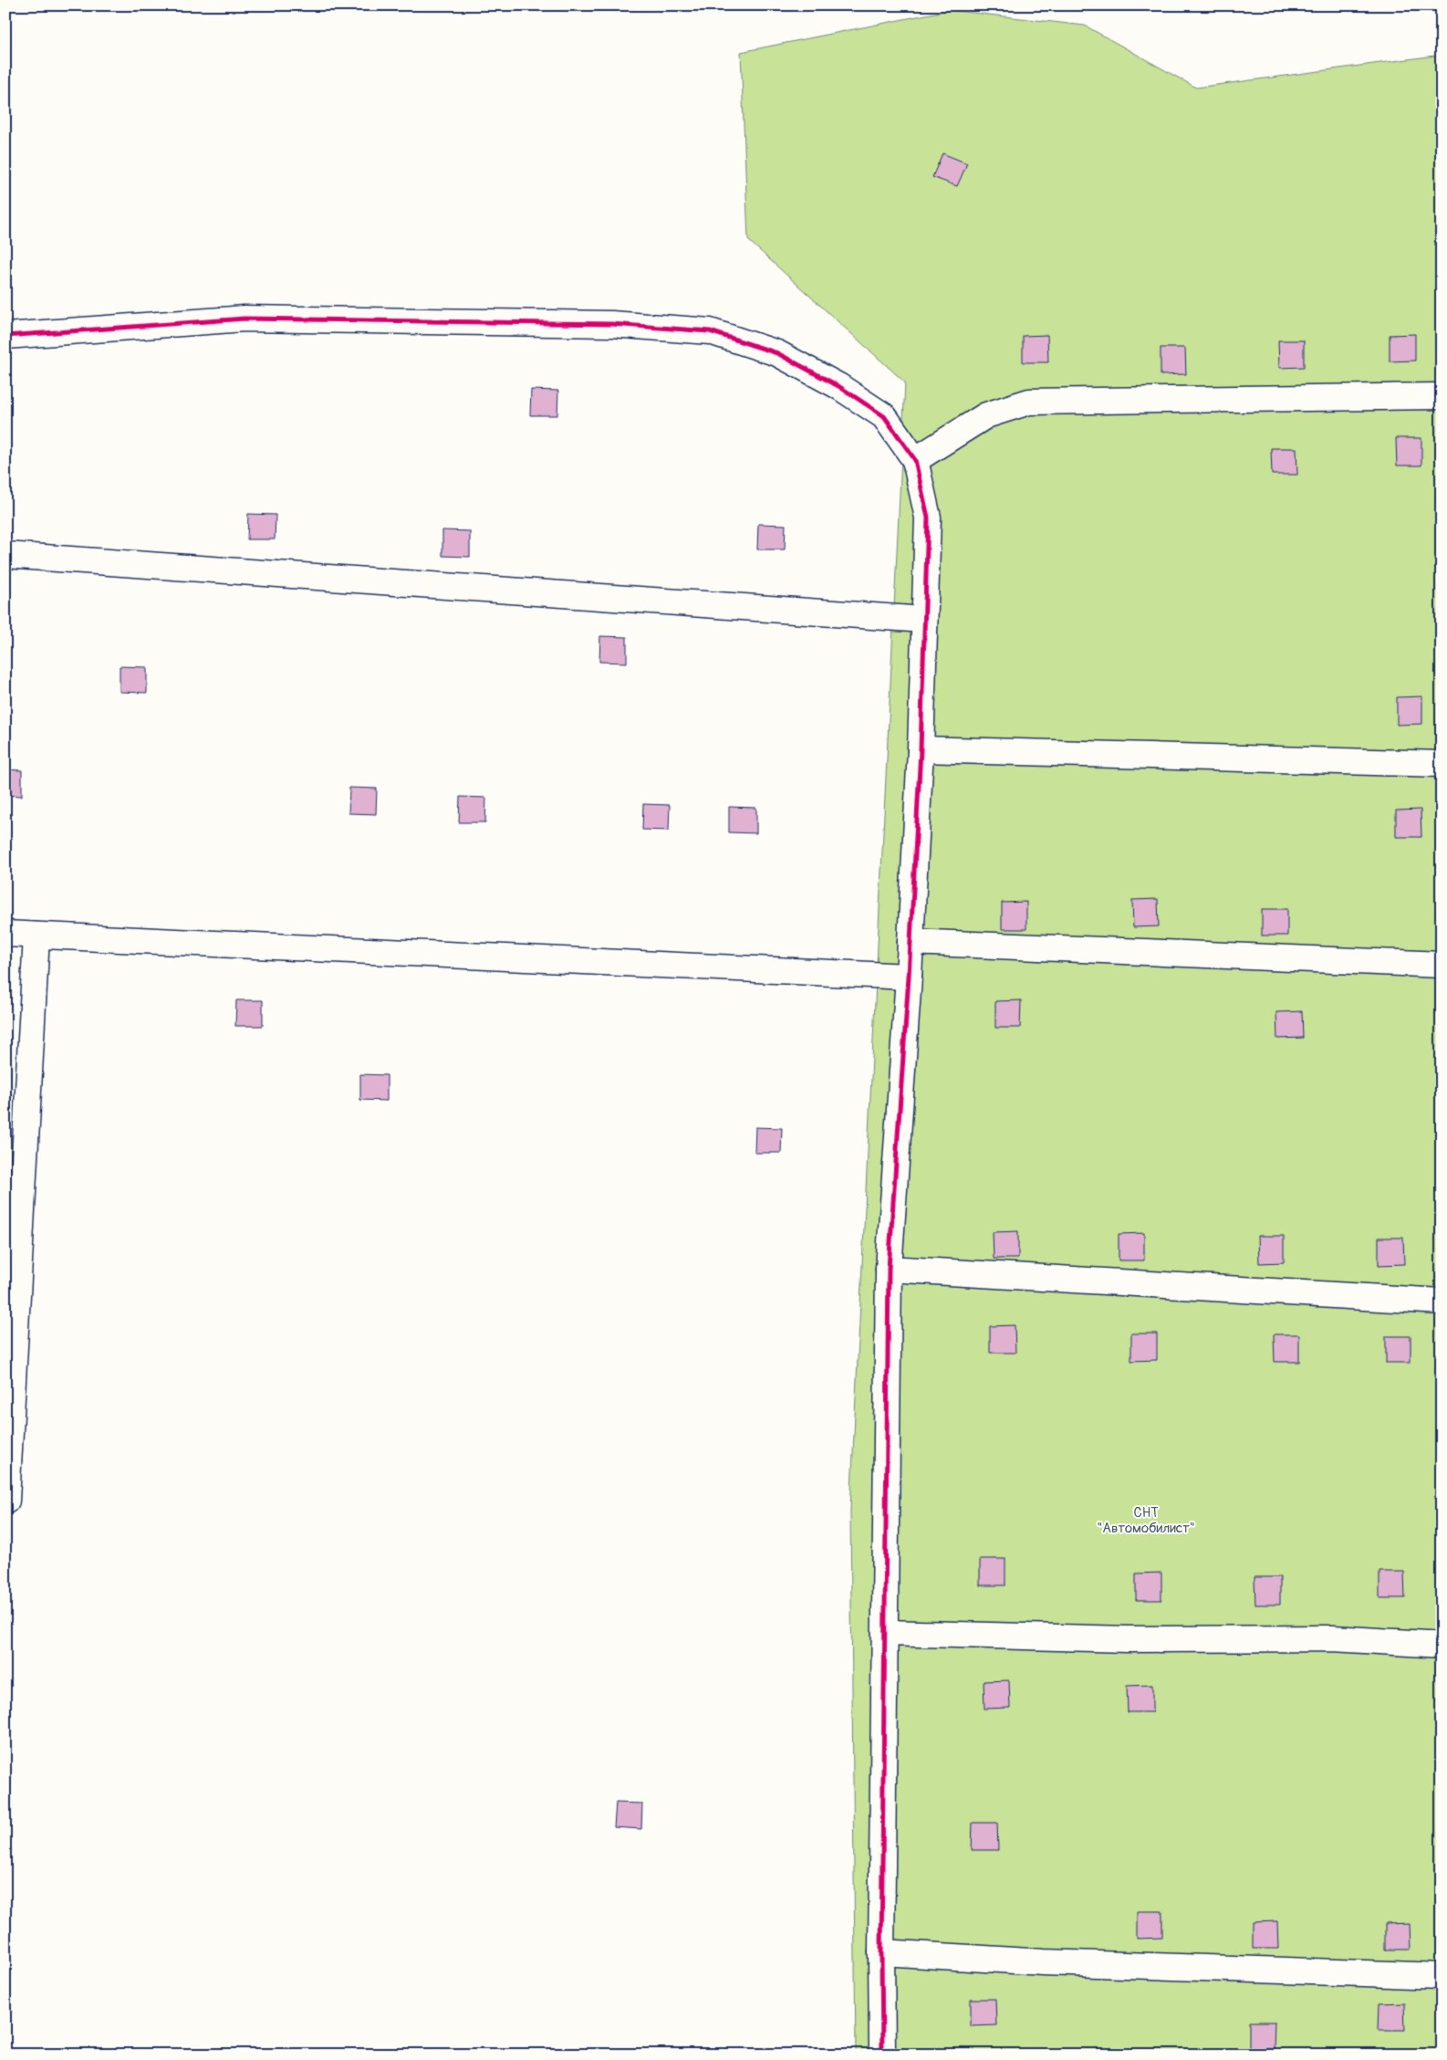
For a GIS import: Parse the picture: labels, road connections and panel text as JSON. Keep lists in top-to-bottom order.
{
  "parks": ["СНТ \"Автомобилист\""]
}
